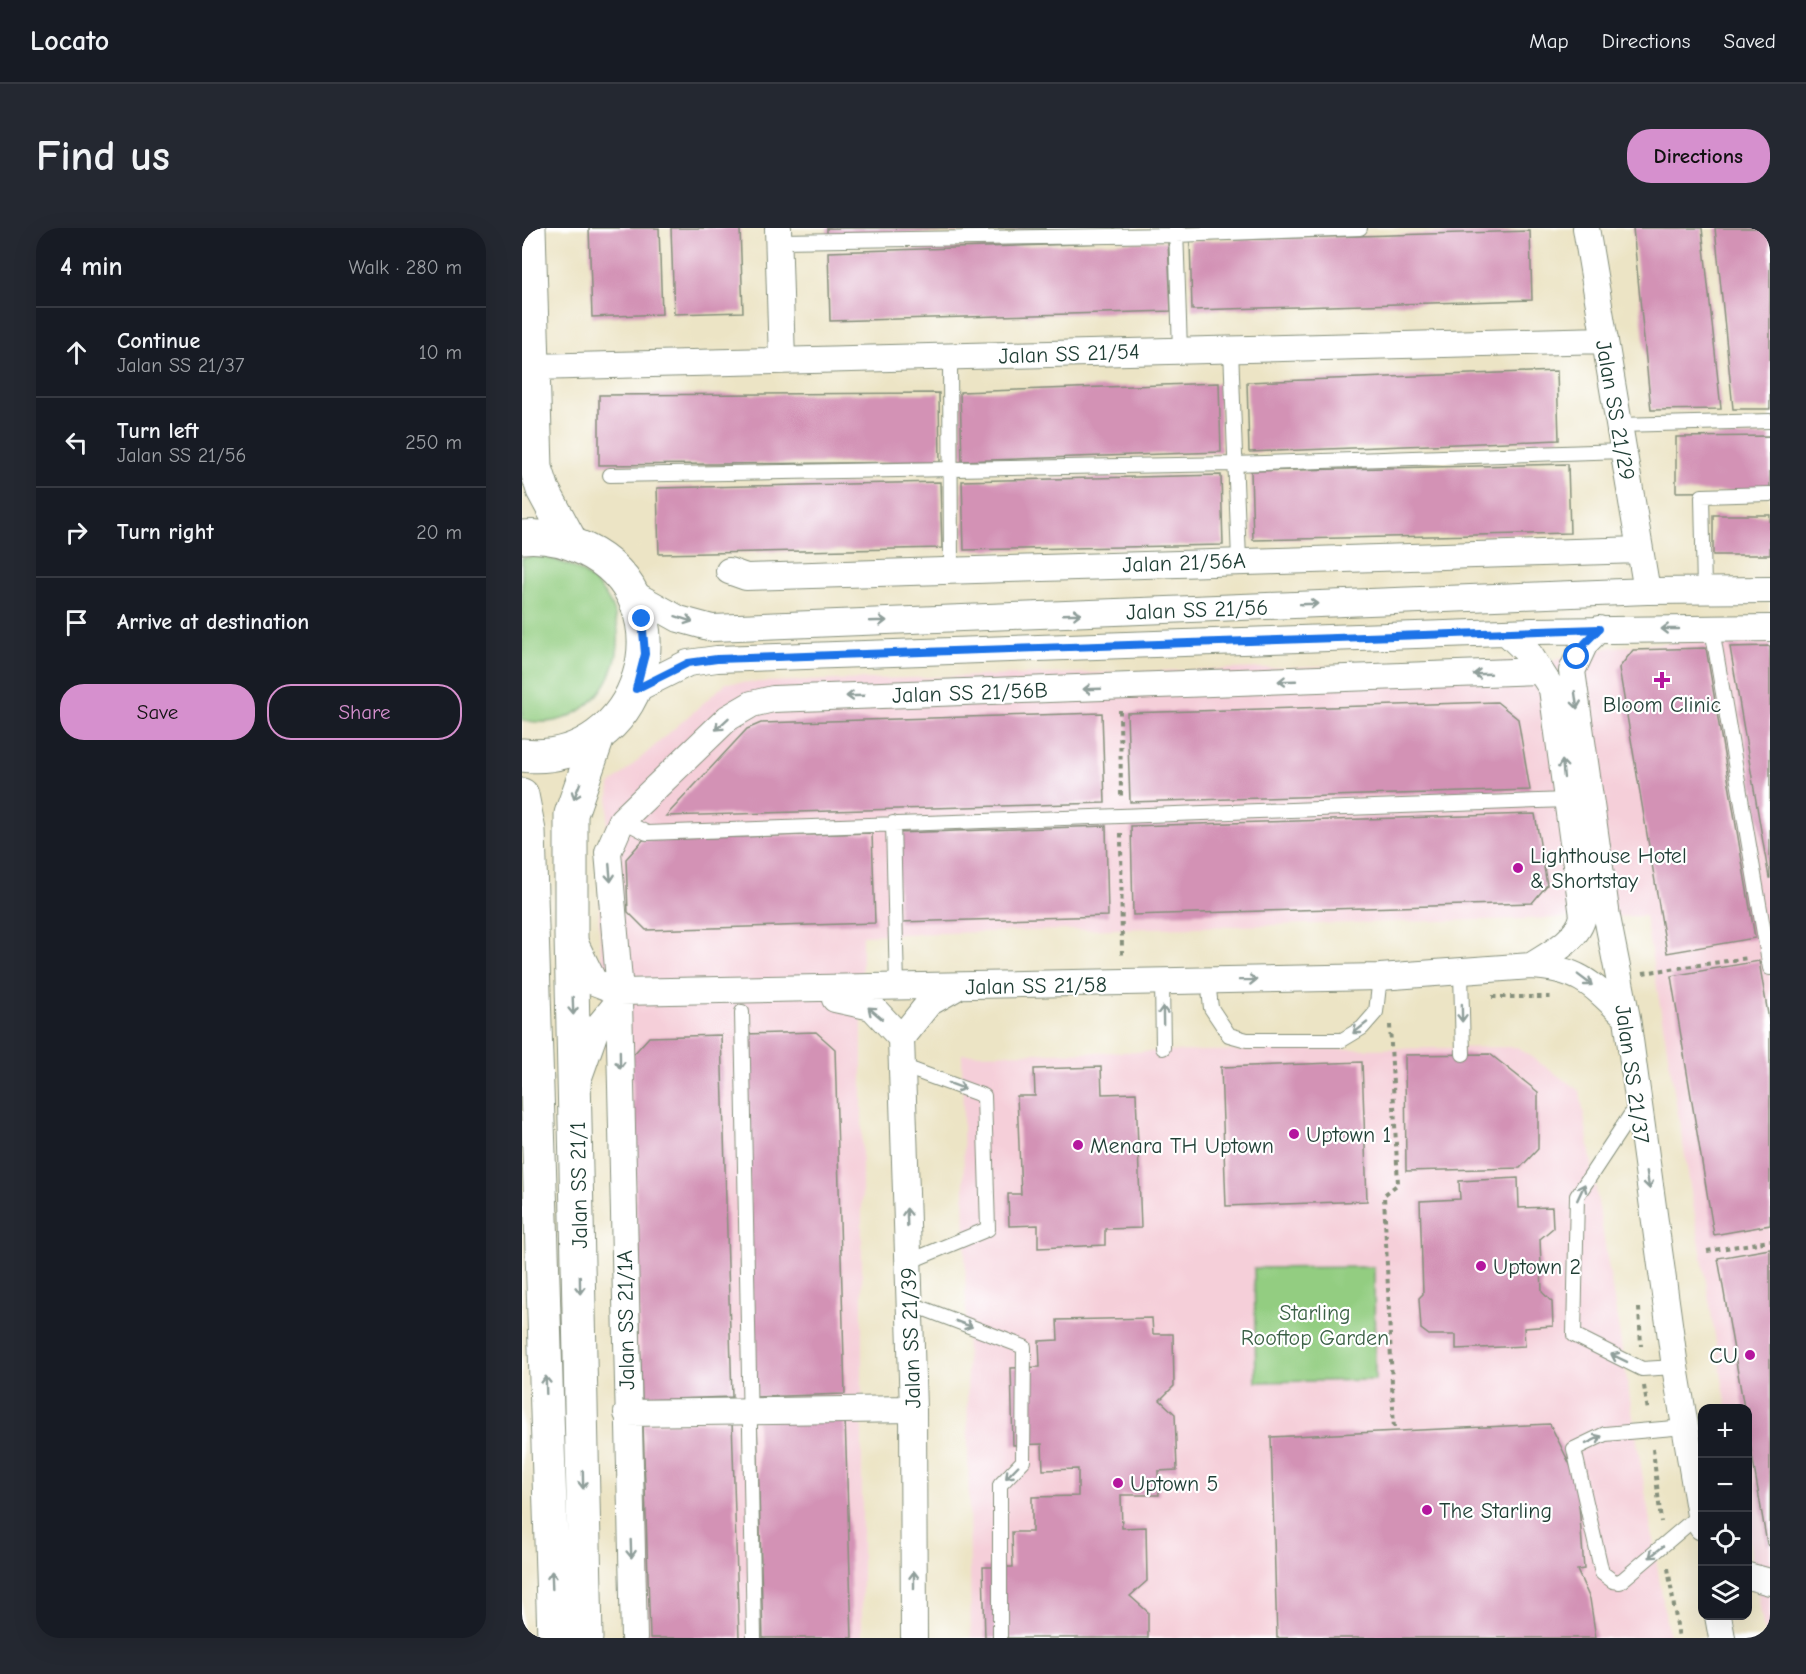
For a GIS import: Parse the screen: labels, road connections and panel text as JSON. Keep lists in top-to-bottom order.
{
  "streets": {
    "street": [
      "Jalan SS 21/54",
      "Jalan SS 21/29",
      "Jalan 21/56A",
      "Jalan SS 21/56",
      "Jalan SS 21/56B",
      "Jalan SS 21/58",
      "Jalan SS 21/37",
      "Jalan SS 21/1",
      "Jalan SS 21/1A",
      "Jalan SS 21/39"
    ]
  },
  "crossings": [
    ["Jalan SS 21/54", "Jalan SS 21/29"],
    ["Jalan SS 21/29", "Jalan 21/56A"],
    ["Jalan SS 21/29", "Jalan SS 21/56"],
    ["Jalan SS 21/56", "Jalan SS 21/37"],
    ["Jalan SS 21/56B", "Jalan SS 21/58"],
    ["Jalan SS 21/56B", "Jalan SS 21/1A"],
    ["Jalan SS 21/58", "Jalan SS 21/37"],
    ["Jalan SS 21/58", "Jalan SS 21/1"],
    ["Jalan SS 21/58", "Jalan SS 21/1A"],
    ["Jalan SS 21/58", "Jalan SS 21/39"]
  ],
  "one_way": [
    "Jalan SS 21/56B",
    "Jalan SS 21/37",
    "Jalan SS 21/1A",
    "Jalan SS 21/39"
  ],
  "parks": ["Starling Rooftop Garden"],
  "places": {
    "health": ["Bloom Clinic"],
    "other": [
      "Lighthouse Hotel & Shortstay",
      "Uptown 1",
      "Menara TH Uptown",
      "Uptown 2",
      "CU",
      "Uptown 5",
      "The Starling"
    ]
  },
  "page": {
    "header": "Locato",
    "nav": ["Map", "Directions", "Saved"],
    "buttons": [
      "Directions",
      ["Save", "Share"]
    ],
    "title": "Find us",
    "heading": ["4 min", "Walk · 280 m"],
    "list": [
      ["Continue", "Jalan SS 21/37", "10 m"],
      ["Turn left", "Jalan SS 21/56", "250 m"],
      ["Turn right", "20 m"],
      "Arrive at destination"
    ],
    "map_buttons": ["+", "−"]
  }
}
